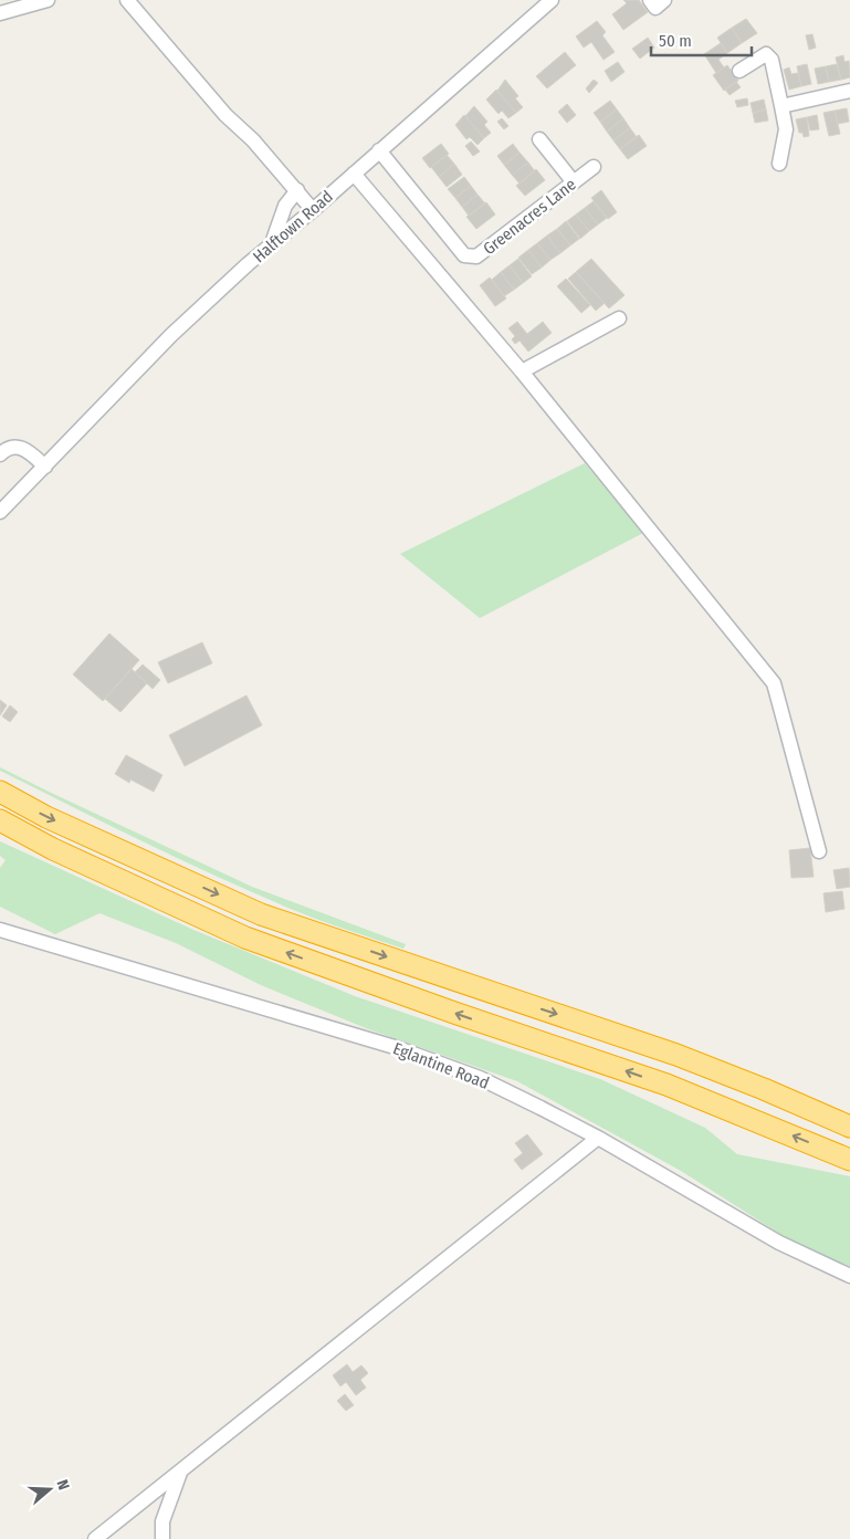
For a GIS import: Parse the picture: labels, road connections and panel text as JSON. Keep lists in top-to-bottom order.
{
  "streets": {
    "street": ["Greenacres Lane", "Halftown Road", "Eglantine Road"]
  },
  "crossings": [
    ["Greenacres Lane", "Halftown Road"]
  ],
  "scale_bar": "50 m",
  "north": "right"
}
